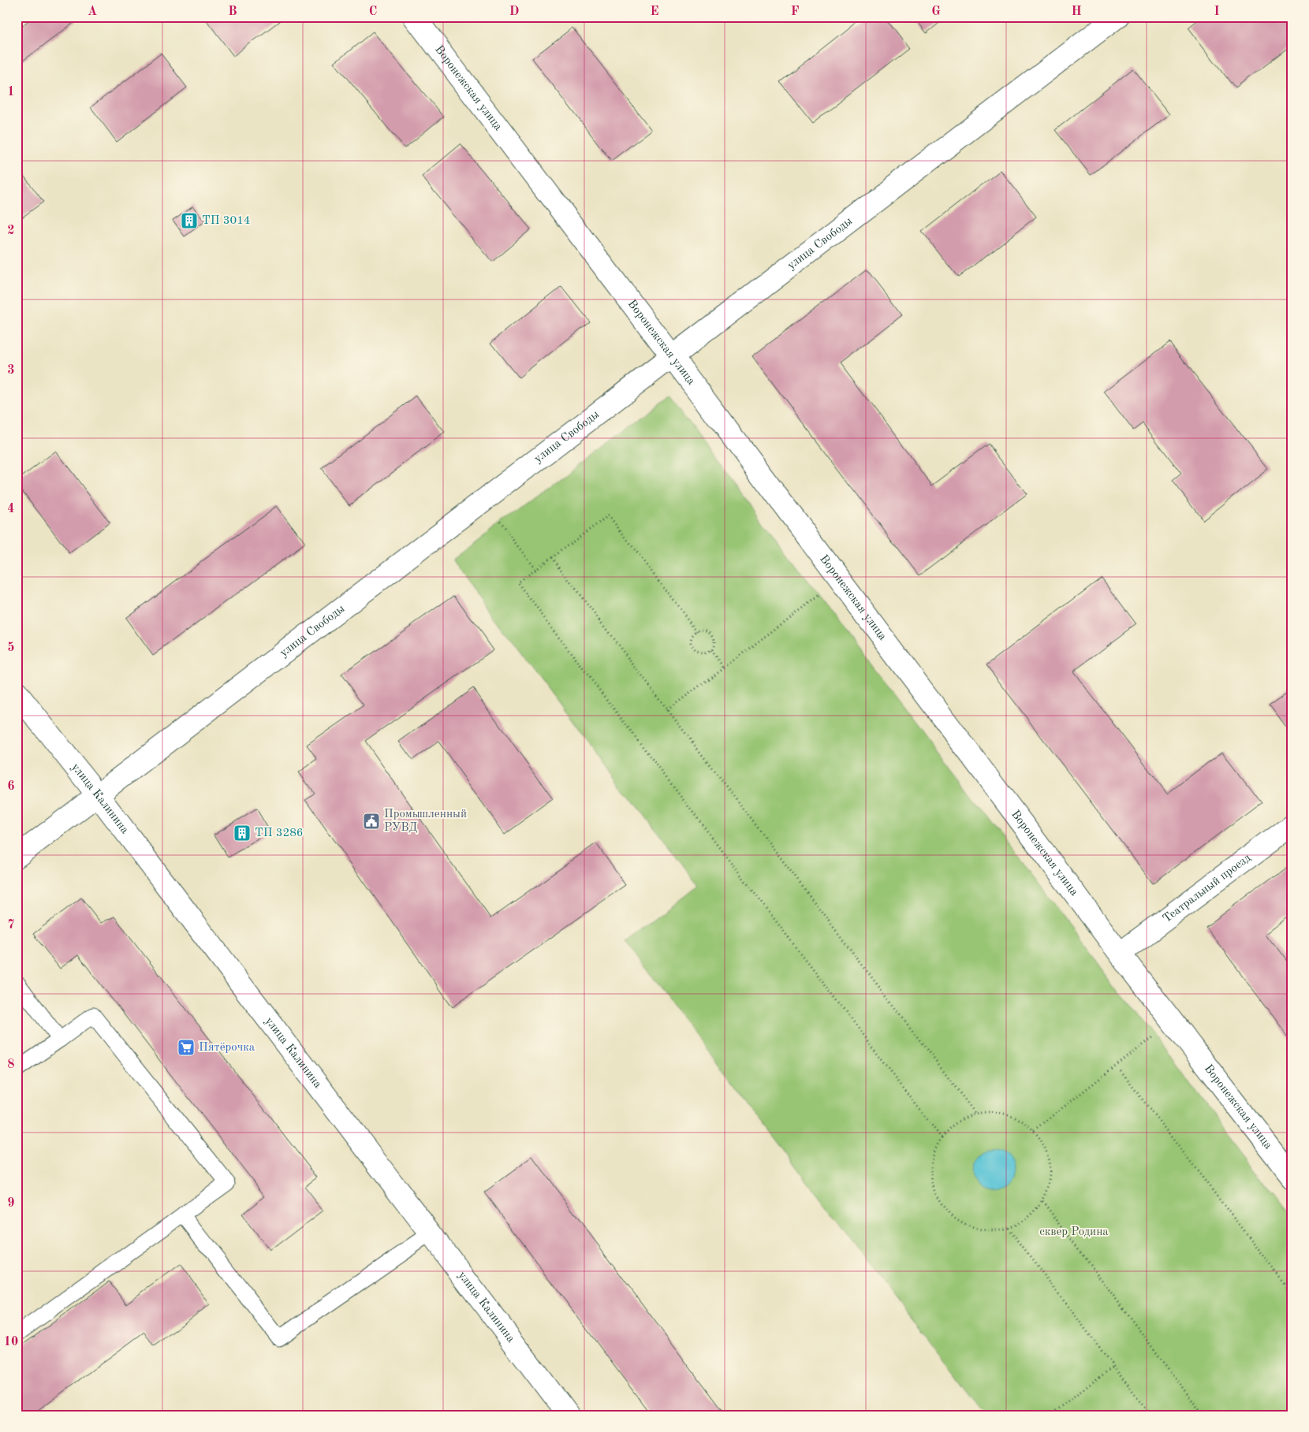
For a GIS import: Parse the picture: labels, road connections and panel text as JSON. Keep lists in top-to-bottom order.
{
  "streets": {
    "street": [
      "Воронежская улица",
      "улица Свободы",
      "улица Калинина",
      "Театральный проезд"
    ]
  },
  "crossings": [
    ["Воронежская улица", "улица Свободы"],
    ["Воронежская улица", "Театральный проезд"],
    ["улица Свободы", "улица Калинина"]
  ],
  "parks": ["сквер Родина"],
  "places": {
    "building": ["ТП 3014", "ТП 3286"],
    "public building": ["Промышленный РУВД"],
    "supermarket": ["Пятёрочка"]
  },
  "grid": {
    "columns": [
      "A",
      "B",
      "C",
      "D",
      "E",
      "F",
      "G",
      "H",
      "I"
    ],
    "rows": [
      "1",
      "2",
      "3",
      "4",
      "5",
      "6",
      "7",
      "8",
      "9",
      "10"
    ]
  }
}
